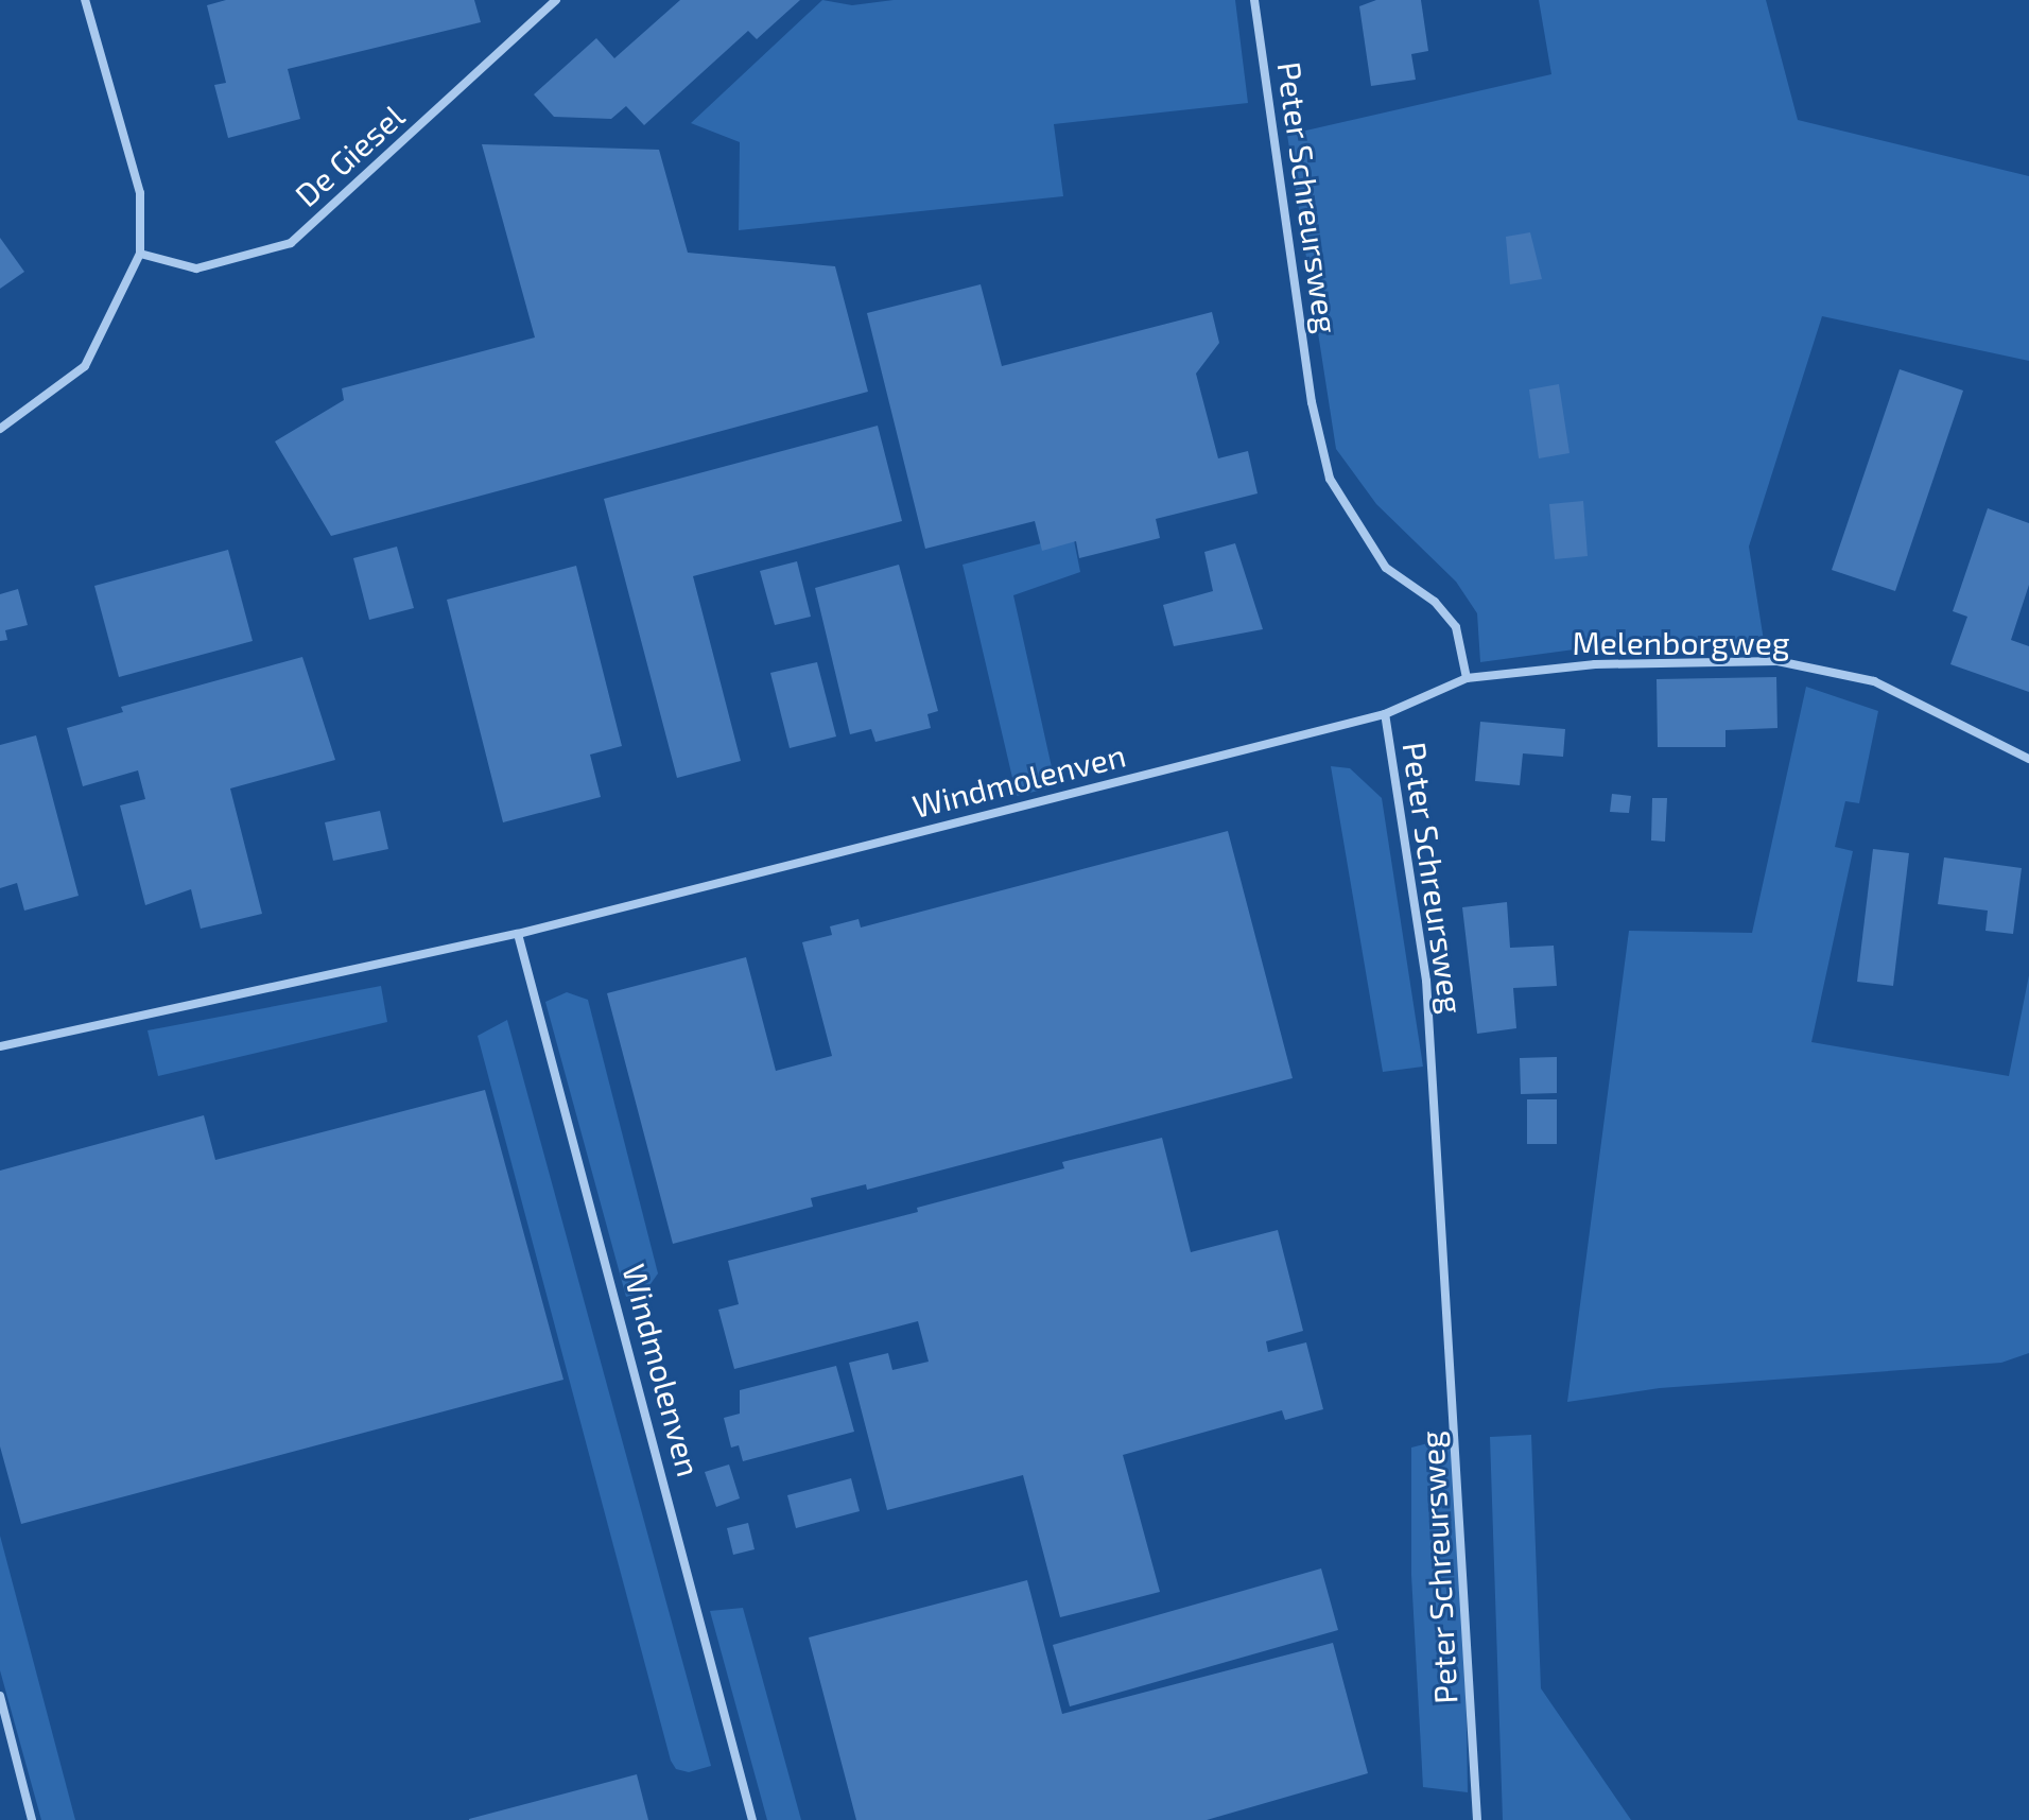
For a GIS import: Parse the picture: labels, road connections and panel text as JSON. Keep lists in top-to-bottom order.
{
  "streets": {
    "street": [
      "De Giesel",
      "Peter Schreursweg",
      "Melenborgweg",
      "Windmolenven"
    ]
  },
  "crossings": [
    ["Peter Schreursweg", "Melenborgweg"],
    ["Peter Schreursweg", "Windmolenven"]
  ]
}
